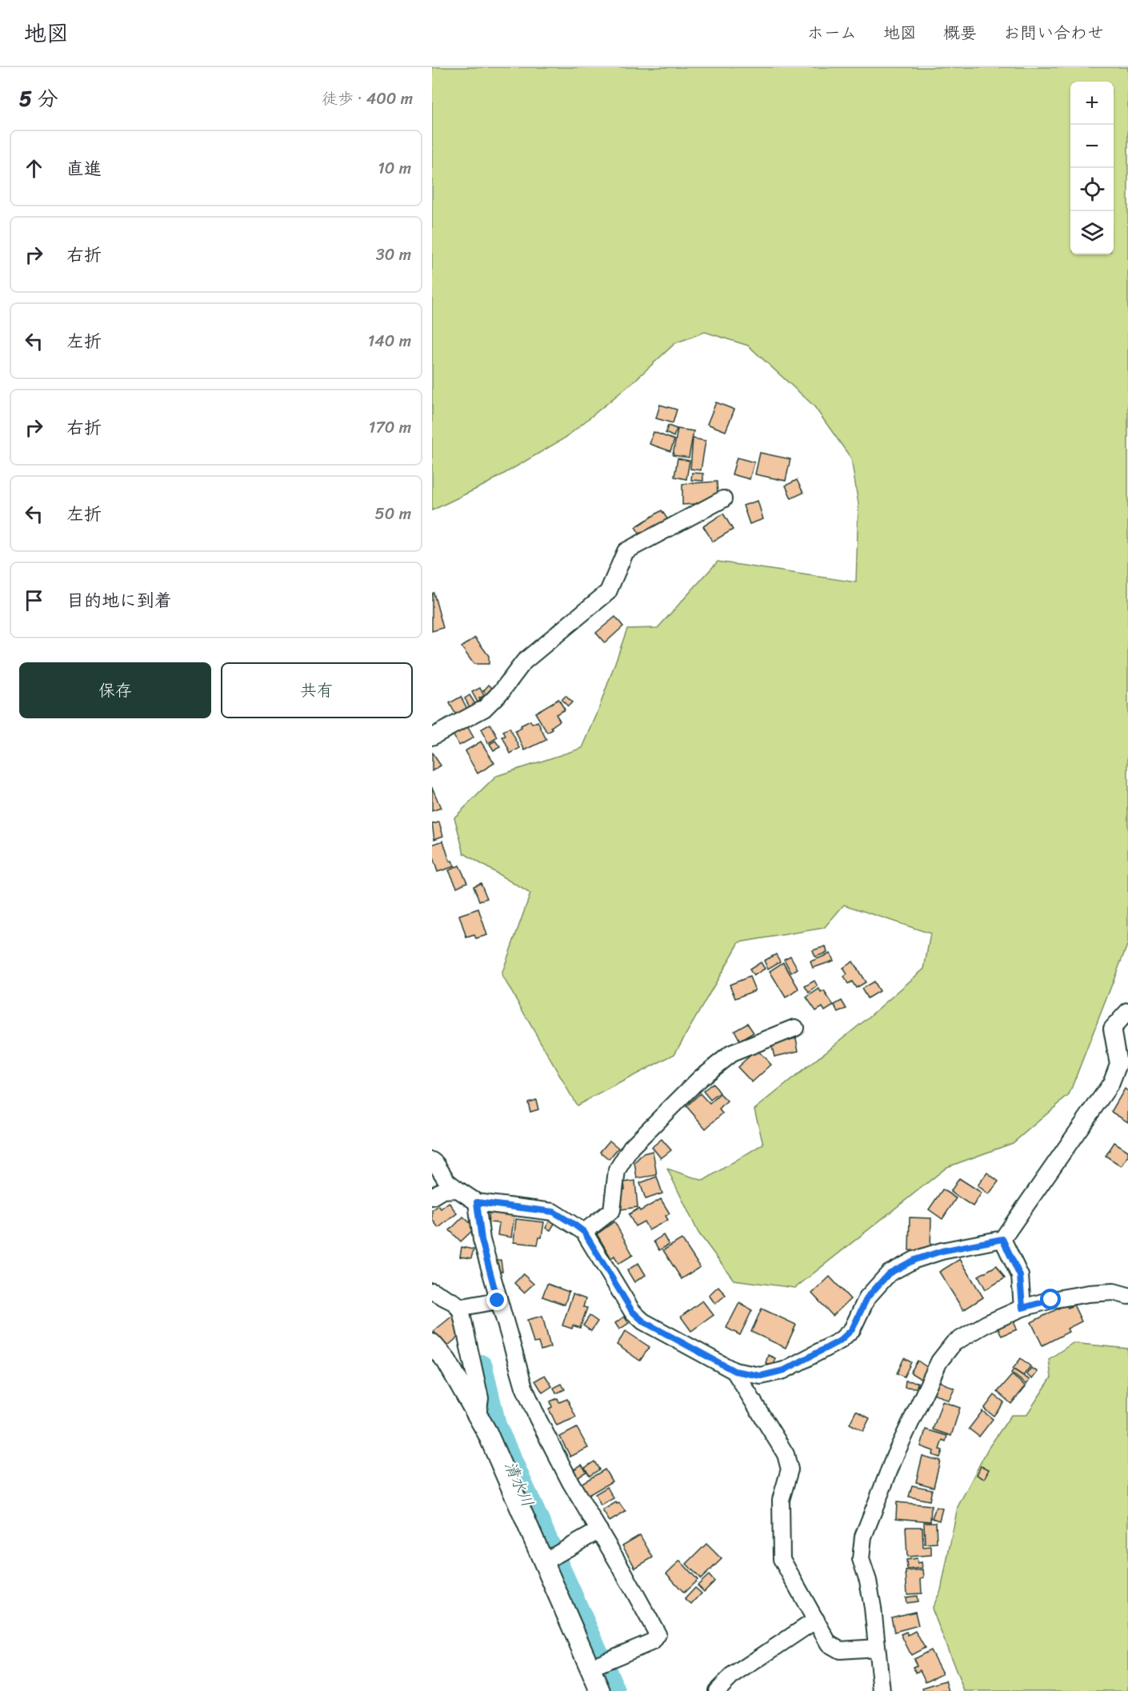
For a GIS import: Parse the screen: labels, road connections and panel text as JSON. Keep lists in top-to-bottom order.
{
  "water": ["清水川"],
  "page": {
    "header": "地図",
    "nav": [
      "ホーム",
      "地図",
      "概要",
      "お問い合わせ"
    ],
    "heading": ["5 分", "徒歩 · 400 m"],
    "map_buttons": ["+", "−"],
    "list": [
      ["直進", "10 m"],
      ["右折", "30 m"],
      ["左折", "140 m"],
      ["右折", "170 m"],
      ["左折", "50 m"],
      "目的地に到着"
    ],
    "buttons": ["保存", "共有"]
  }
}
